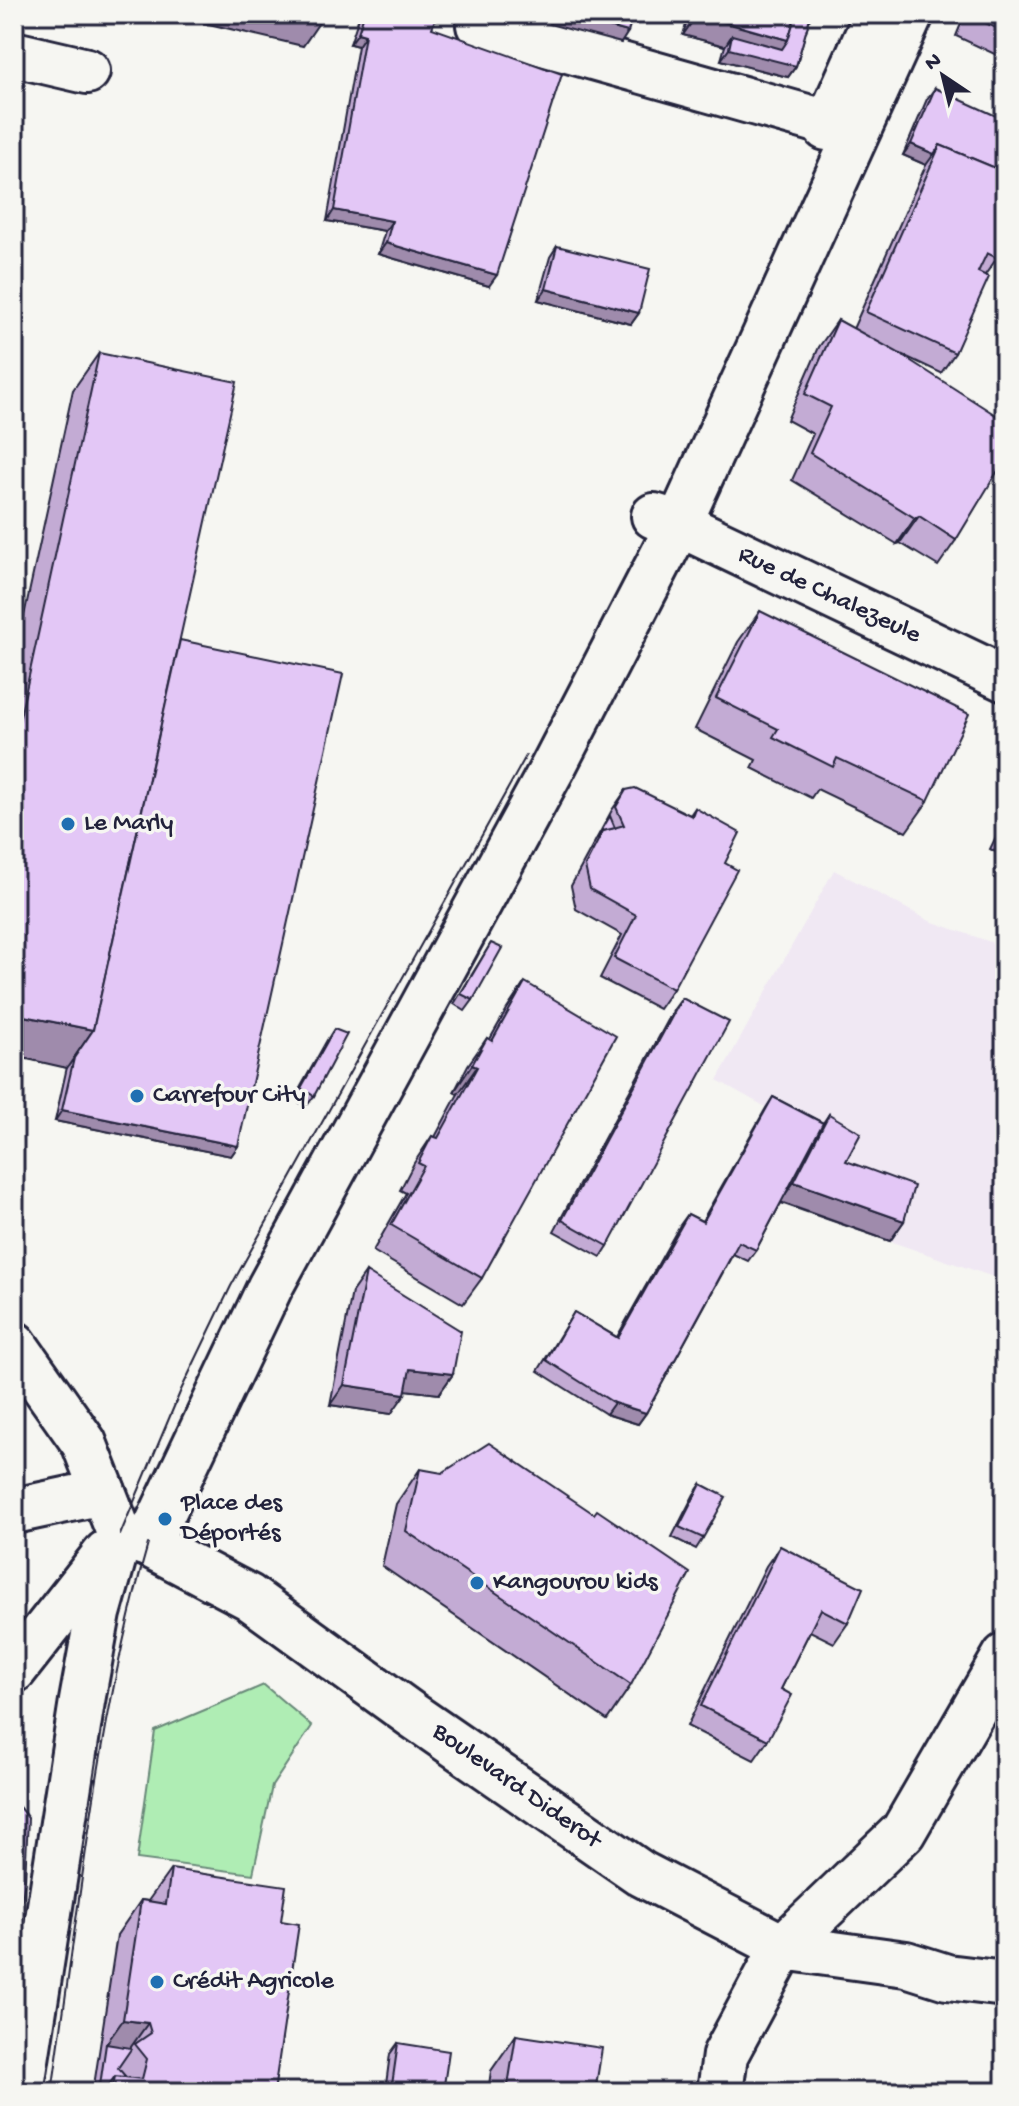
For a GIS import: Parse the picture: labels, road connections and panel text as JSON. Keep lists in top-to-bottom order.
{
  "streets": {
    "street": ["Rue de Chalezeule", "Boulevard Diderot"]
  },
  "places": [
    "Le Marly",
    "Carrefour City",
    "Place des Déportés",
    "Kangourou kids",
    "Crédit Agricole"
  ],
  "north": "top left"
}
